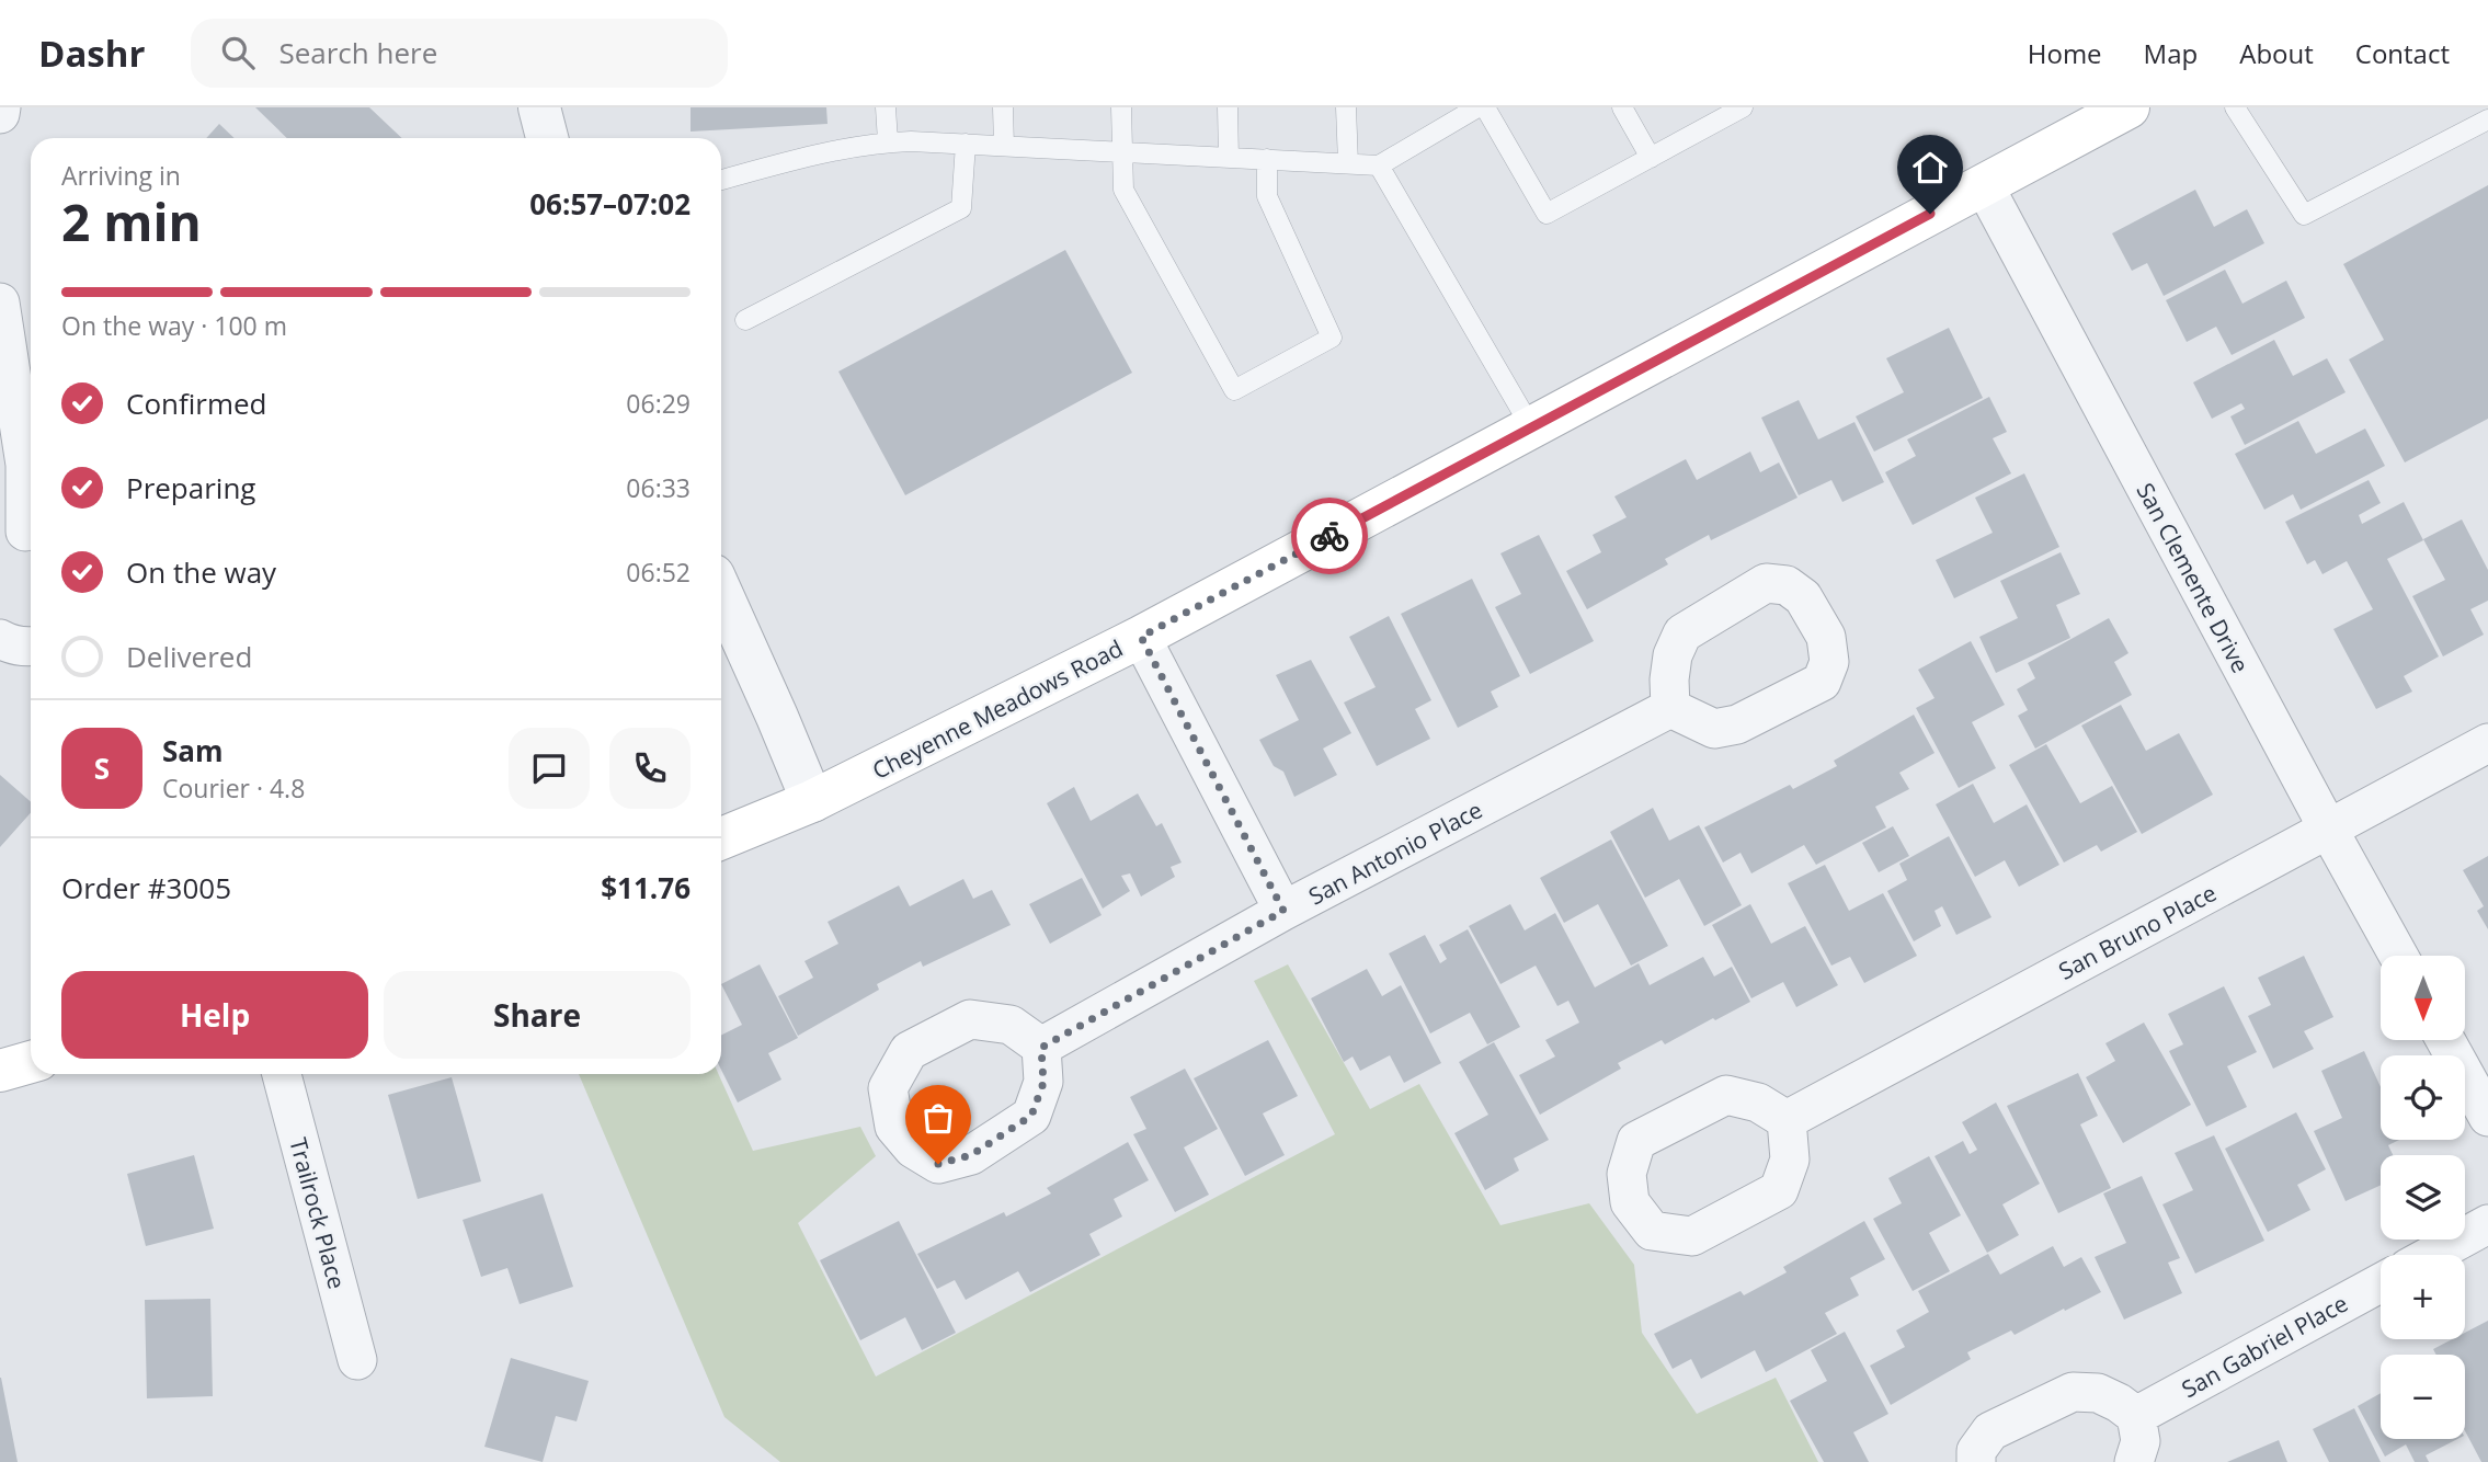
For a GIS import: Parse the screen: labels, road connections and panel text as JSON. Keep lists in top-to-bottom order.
{
  "streets": {
    "main road": ["Cheyenne Meadows Road"],
    "street": [
      "San Clemente Drive",
      "San Antonio Place",
      "San Bruno Place",
      "Trailrock Place",
      "San Gabriel Place"
    ]
  },
  "crossings": [
    ["San Clemente Drive", "Cheyenne Meadows Road"],
    ["San Clemente Drive", "San Bruno Place"]
  ],
  "north": "bottom",
  "page": {
    "header": "Dashr",
    "search": "Search here",
    "nav": [
      "Home",
      "Map",
      "About",
      "Contact"
    ],
    "heading": ["2 min", "Arriving in", "06:57–07:02"],
    "panel": [
      "Sam",
      "Courier · 4.8",
      "Order #3005",
      "$11.76"
    ],
    "bar": "On the way · 100 m",
    "list": [
      ["Confirmed", "06:29"],
      ["Preparing", "06:33"],
      ["On the way", "06:52"],
      "Delivered"
    ],
    "round": "S",
    "map_buttons": ["+", "−"],
    "buttons": ["Help", "Share"]
  }
}
